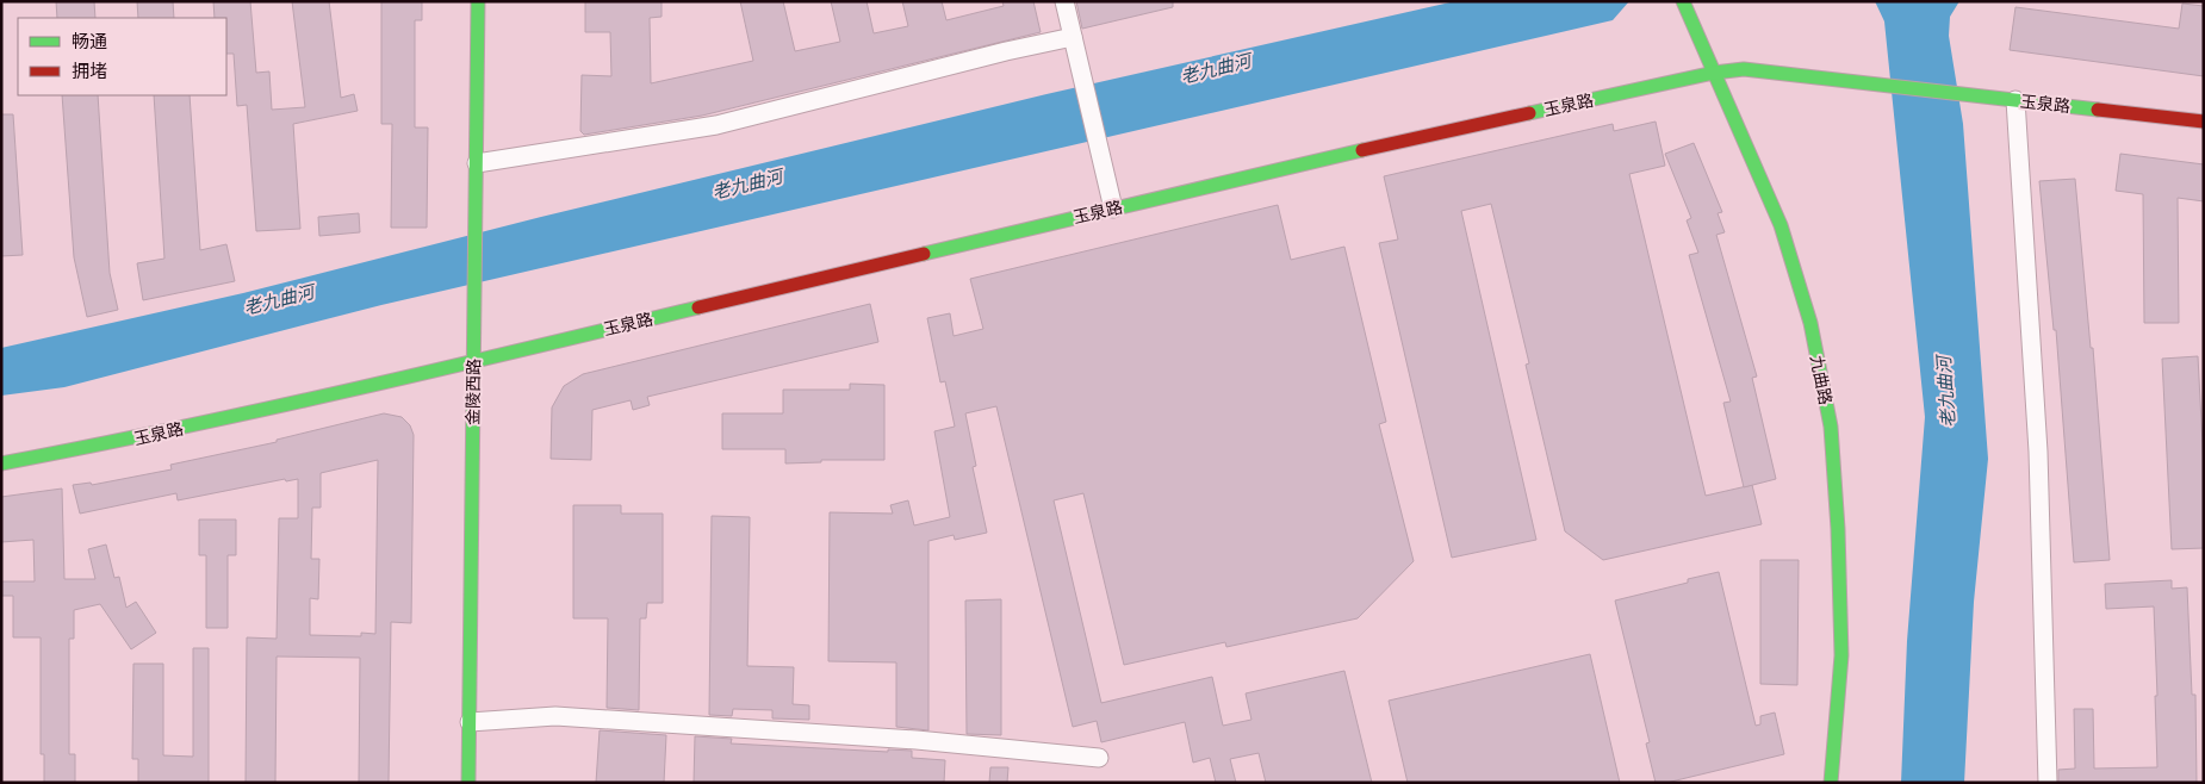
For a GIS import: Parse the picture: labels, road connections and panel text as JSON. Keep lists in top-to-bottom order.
{
  "streets": {
    "street": ["玉泉路", "九曲路", "金陵西路"]
  },
  "crossings": [
    ["玉泉路", "九曲路"],
    ["玉泉路", "金陵西路"]
  ],
  "water": ["老九曲河"],
  "legend": ["畅通", "拥堵"]
}
